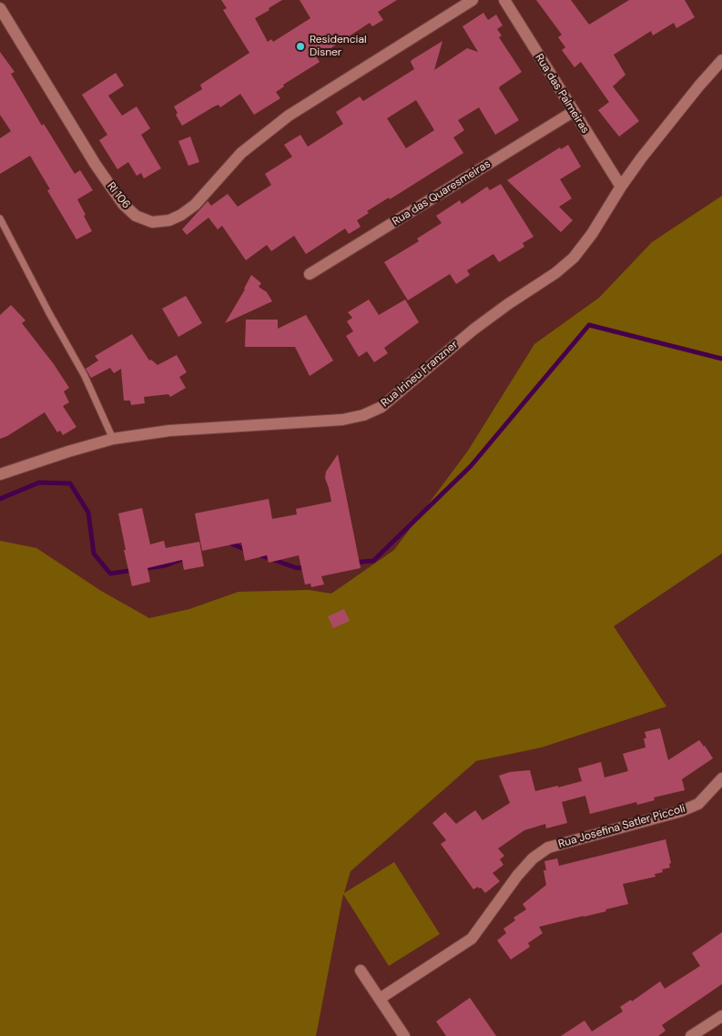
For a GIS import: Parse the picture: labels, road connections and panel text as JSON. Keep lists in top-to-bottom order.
{
  "streets": {
    "street": [
      "Rua das Palmeiras",
      "Rua das Quaresmeiras",
      "RI 106",
      "Rua Irineu Franzner",
      "Rua Josefina Satler Piccoli"
    ]
  },
  "crossings": [
    ["Rua das Palmeiras", "Rua das Quaresmeiras"],
    ["Rua das Palmeiras", "Rua Irineu Franzner"]
  ],
  "places": ["Residencial Disner"]
}
